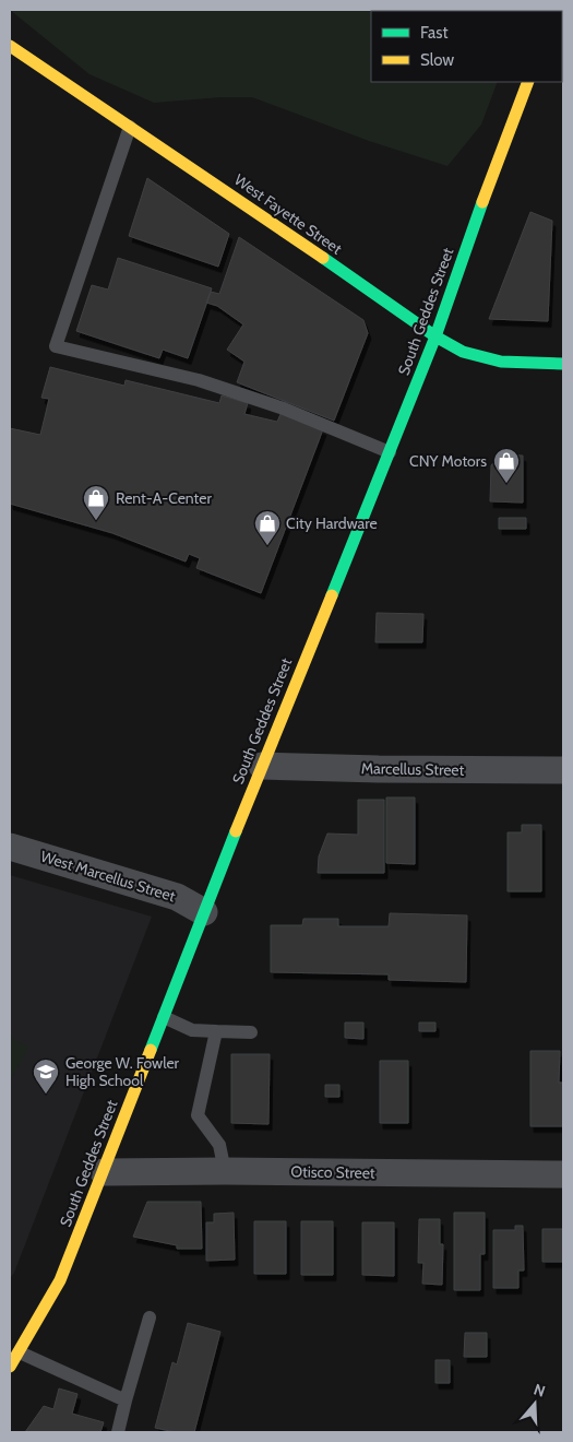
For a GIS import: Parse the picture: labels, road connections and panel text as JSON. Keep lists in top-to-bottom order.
{
  "streets": {
    "main road": ["West Fayette Street", "South Geddes Street"],
    "street": ["Marcellus Street", "West Marcellus Street", "Otisco Street"]
  },
  "crossings": [
    ["West Fayette Street", "South Geddes Street"],
    ["South Geddes Street", "Marcellus Street"],
    ["South Geddes Street", "West Marcellus Street"],
    ["South Geddes Street", "Otisco Street"]
  ],
  "places": {
    "shop": ["CNY Motors", "Rent-A-Center", "City Hardware"],
    "school or university": ["George W. Fowler High School"]
  },
  "legend": ["Fast", "Slow"],
  "north": "top"
}
